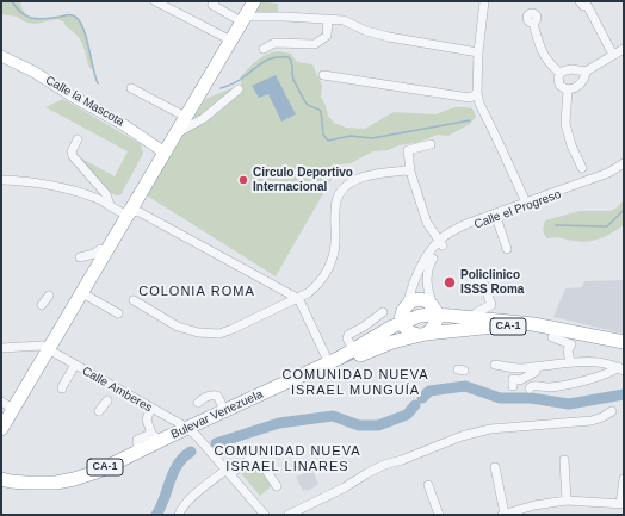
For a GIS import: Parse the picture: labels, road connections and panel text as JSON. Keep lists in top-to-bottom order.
{
  "streets": {
    "highway": ["CA-1", "Bulevar Venezuela"],
    "main road": ["Calle la Mascota"],
    "street": ["Calle el Progreso", "Calle Amberes"]
  },
  "crossings": [
    ["Calle el Progreso", "CA-1"],
    ["Calle el Progreso", "Bulevar Venezuela"],
    ["CA-1", "Bulevar Venezuela"],
    ["Calle Amberes", "Bulevar Venezuela"]
  ],
  "districts": ["COLONIA ROMA", "COMUNIDAD NUEVA ISRAEL MUNGUÍA", "COMUNIDAD NUEVA ISRAEL LINARES"],
  "places": ["Circulo Deportivo Internacional", "Policlinico ISSS Roma"]
}
